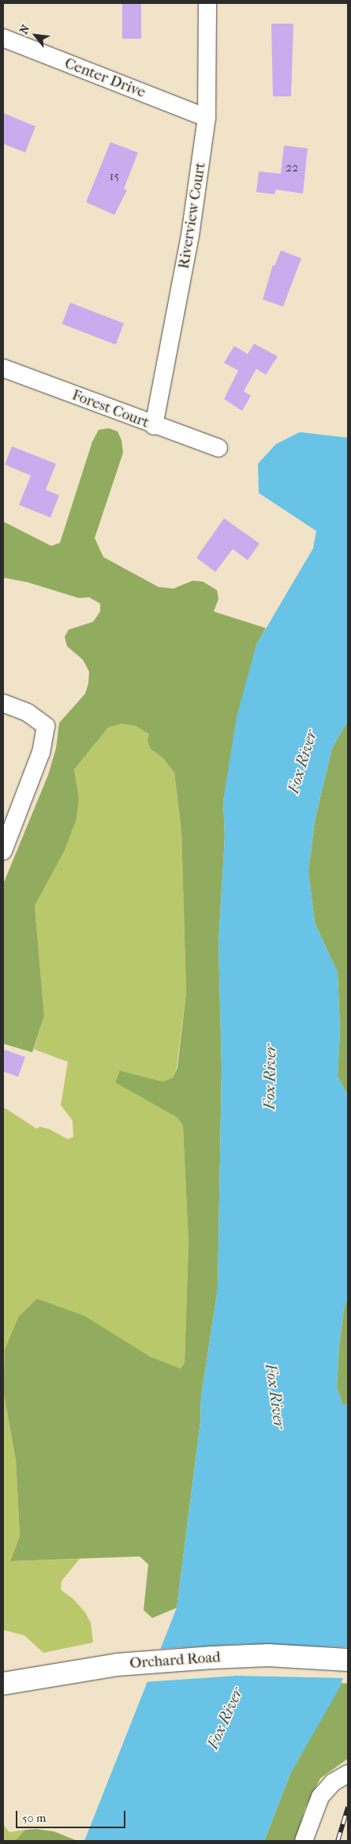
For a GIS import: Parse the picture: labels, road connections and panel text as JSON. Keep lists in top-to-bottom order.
{
  "streets": {
    "main road": ["Orchard Road"],
    "street": ["Center Drive", "Riverview Court", "Forest Court"]
  },
  "crossings": [
    ["Center Drive", "Riverview Court"],
    ["Riverview Court", "Forest Court"]
  ],
  "water": ["Fox River"],
  "house_numbers": ["22", "15"],
  "scale_bar": "50 m",
  "north": "top left"
}
